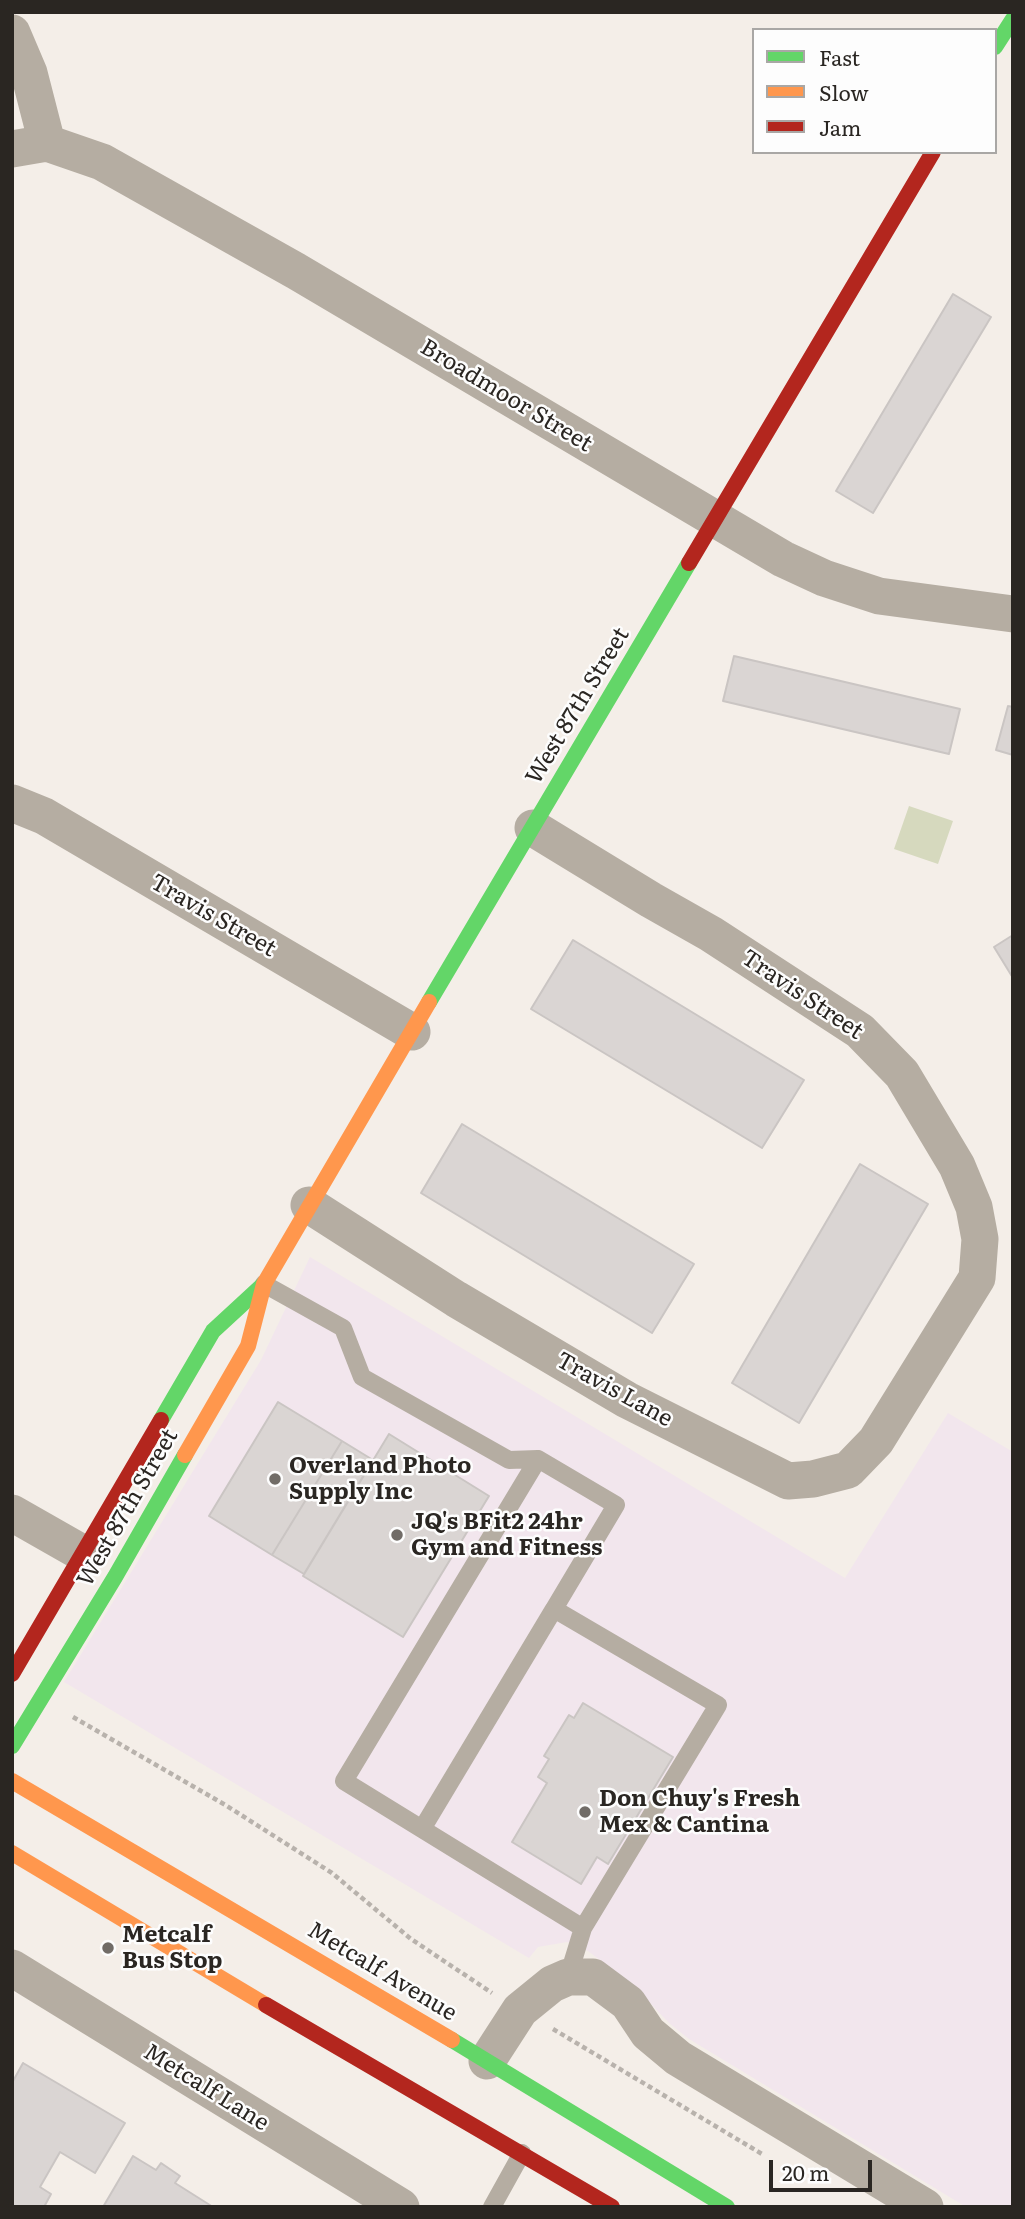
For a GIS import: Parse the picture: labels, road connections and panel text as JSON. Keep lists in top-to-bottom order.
{
  "streets": {
    "street": [
      "Broadmoor Street",
      "West 87th Street",
      "Travis Street",
      "Travis Lane",
      "Metcalf Avenue",
      "Metcalf Lane"
    ]
  },
  "crossings": [
    ["Broadmoor Street", "West 87th Street"],
    ["West 87th Street", "Travis Street"],
    ["West 87th Street", "Travis Lane"],
    ["Travis Street", "Travis Lane"]
  ],
  "places": [
    "Overland Photo Supply Inc",
    "JQ's BFit2 24hr Gym and Fitness",
    "Don Chuy's Fresh Mex & Cantina",
    "Metcalf Bus Stop"
  ],
  "legend": ["Fast", "Slow", "Jam"],
  "scale_bar": "20 m"
}
